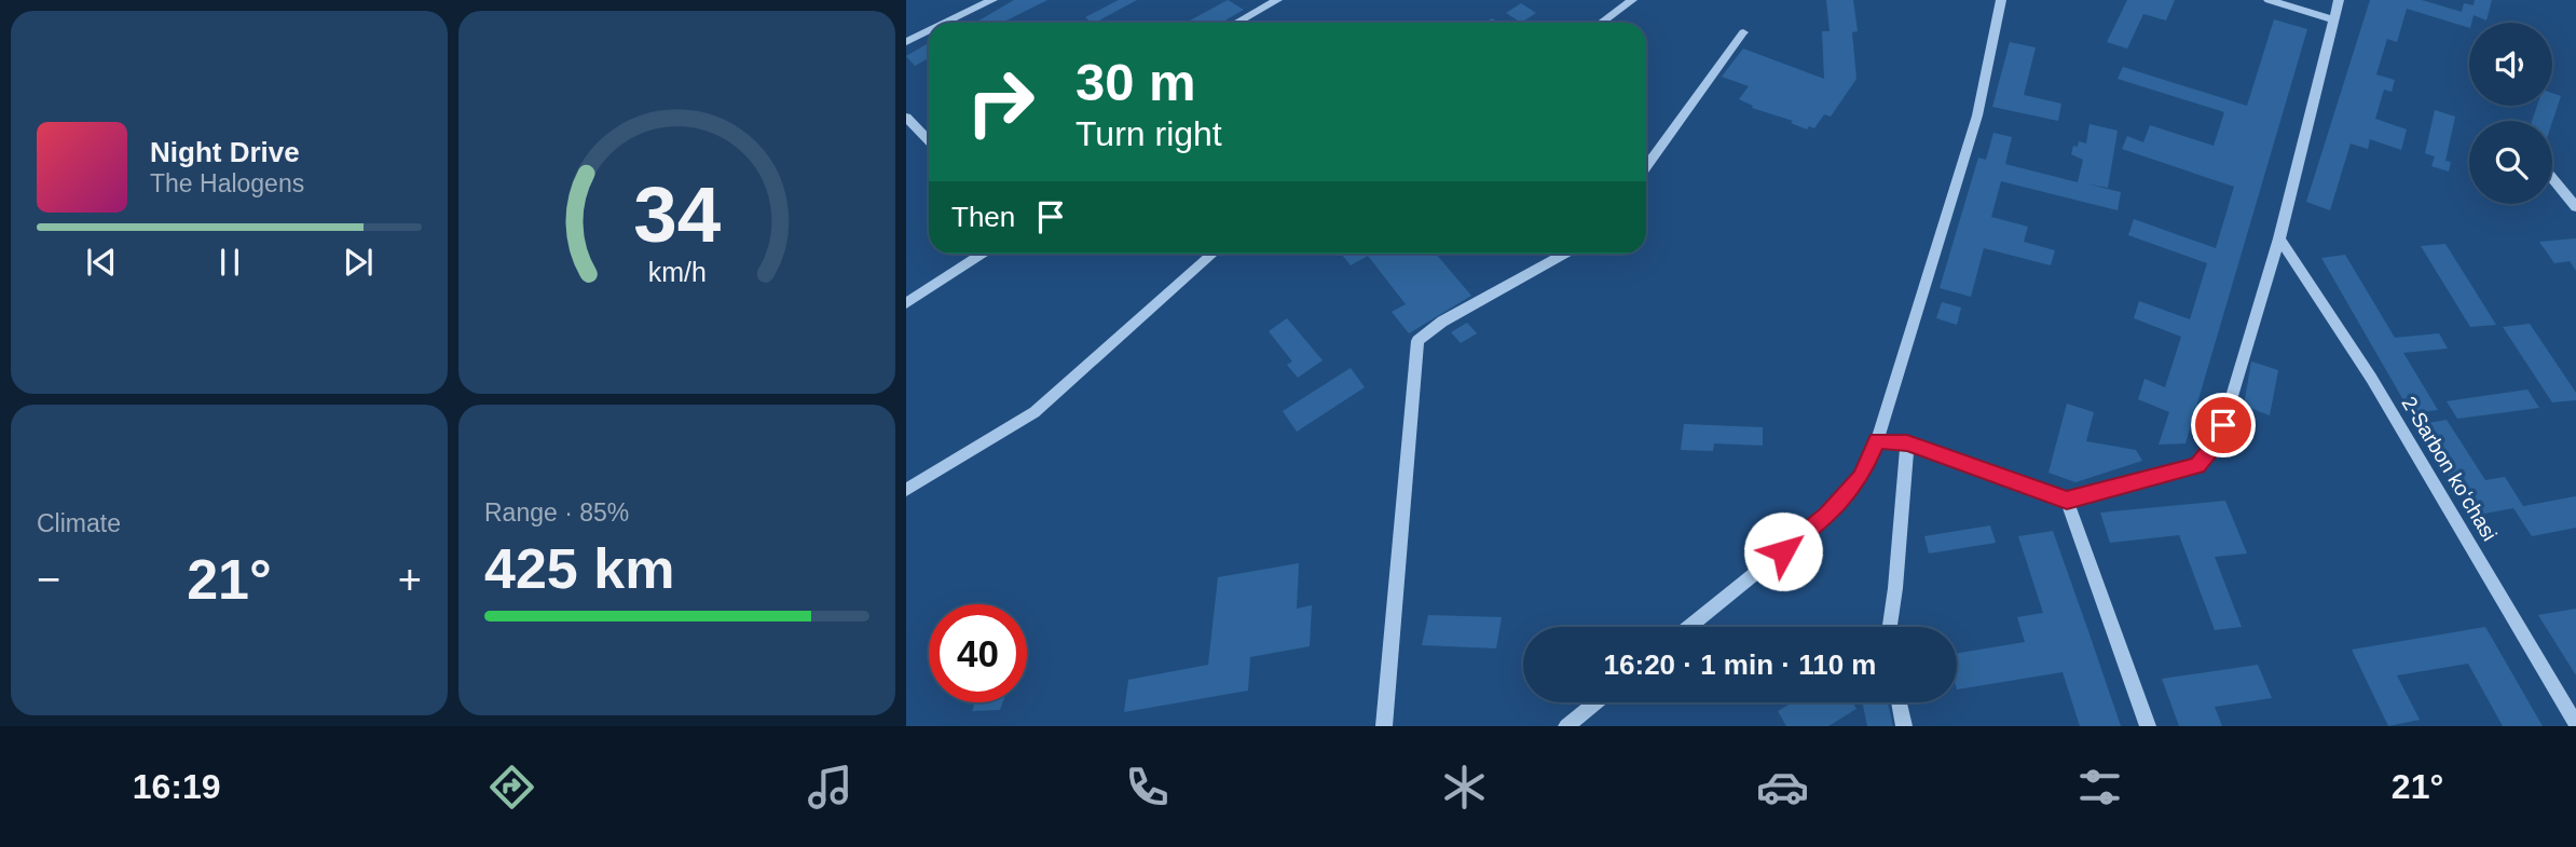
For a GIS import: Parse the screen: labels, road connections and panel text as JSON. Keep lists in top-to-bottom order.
{
  "streets": {
    "street": ["2-Sarbon koʻchasi"]
  },
  "page": {
    "turn": ["30 m", "Turn right"],
    "song": ["Night Drive", "The Halogens"],
    "then": "Then",
    "tile": [
      "Climate",
      ["Range · 85%", "425 km"]
    ],
    "heat": ["−", "21°", "+"],
    "limit": "40",
    "trip": "16:20 · 1 min · 110 m",
    "tabs": ["16:19", "21°"],
    "gauge": ["34", "km/h"]
  }
}
